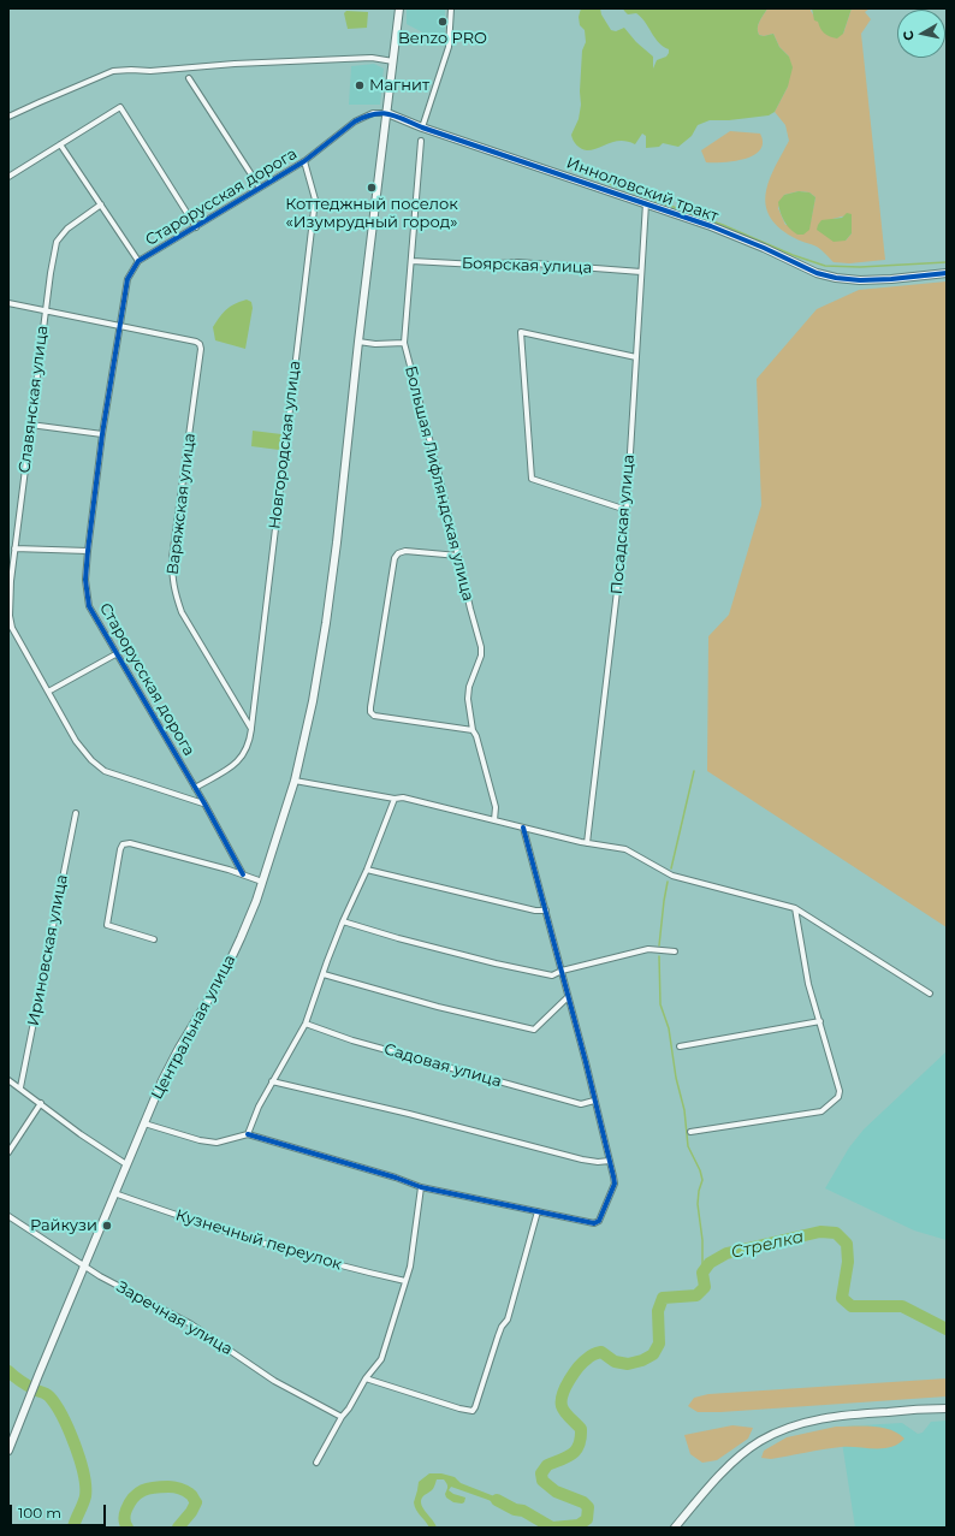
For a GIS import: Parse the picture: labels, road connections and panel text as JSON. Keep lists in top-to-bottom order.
{
  "streets": {
    "main road": ["Инноловский тракт", "Центральная улица"],
    "street": [
      "Старорусская дорога",
      "Боярская улица",
      "Славянская улица",
      "Новгородская улица",
      "Большая Лифляндская улица",
      "Варяжская улица",
      "Посадская улица",
      "Ириновская улица",
      "Садовая улица",
      "Кузнечный переулок",
      "Заречная улица"
    ]
  },
  "crossings": [
    ["Инноловский тракт", "Старорусская дорога"],
    ["Инноловский тракт", "Посадская улица"],
    ["Инноловский тракт", "Центральная улица"],
    ["Старорусская дорога", "Славянская улица"],
    ["Старорусская дорога", "Новгородская улица"],
    ["Старорусская дорога", "Варяжская улица"],
    ["Старорусская дорога", "Центральная улица"],
    ["Боярская улица", "Большая Лифляндская улица"],
    ["Боярская улица", "Посадская улица"],
    ["Новгородская улица", "Варяжская улица"],
    ["Центральная улица", "Кузнечный переулок"],
    ["Центральная улица", "Заречная улица"]
  ],
  "water": ["Стрелка"],
  "places": [
    "Benzo PRO",
    "Магнит",
    "Коттеджный поселок «Изумрудный город»",
    "Райкузи"
  ],
  "scale_bar": "100 m",
  "north": "left"
}
